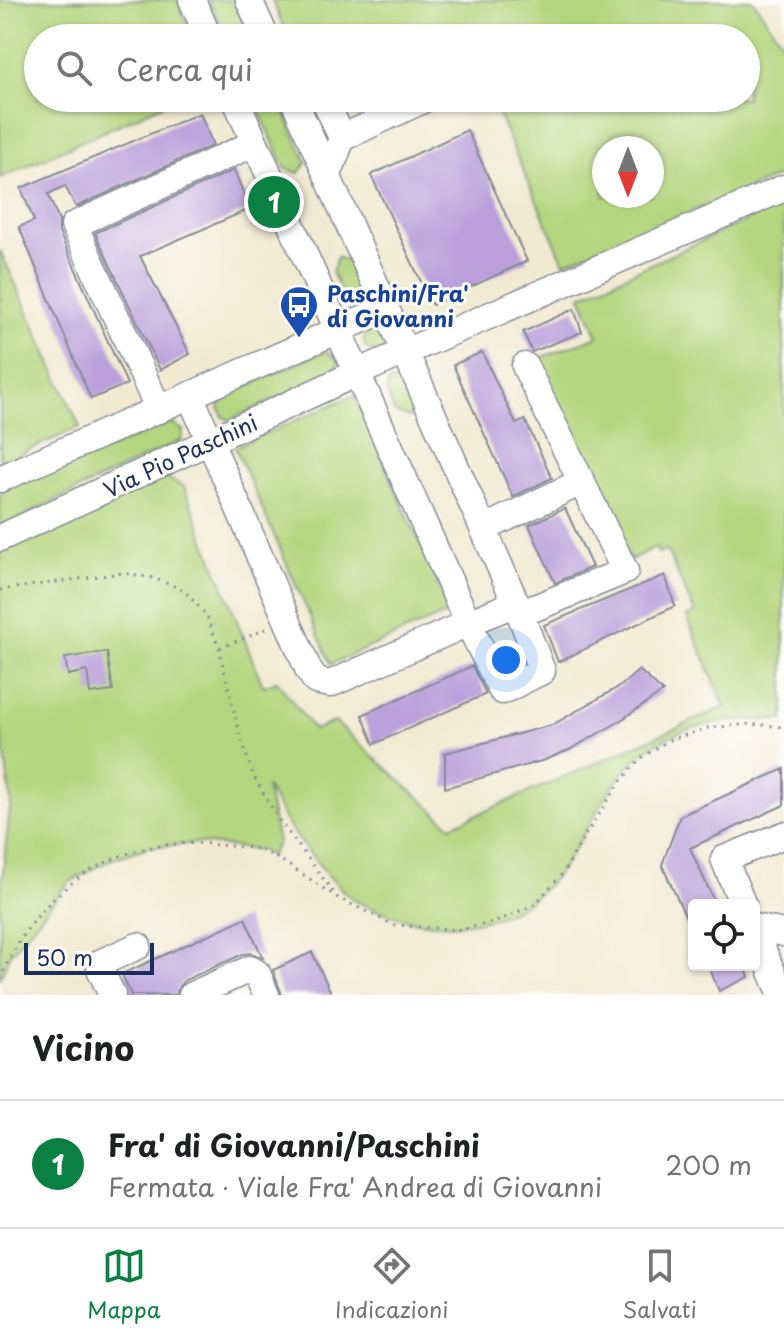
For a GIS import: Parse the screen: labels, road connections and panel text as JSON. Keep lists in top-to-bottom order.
{
  "streets": {
    "street": ["Via Pio Paschini"]
  },
  "places": {
    "bus stop": ["Paschini/Fra' di Giovanni"]
  },
  "scale_bar": "50 m",
  "north": "bottom",
  "page": {
    "search": "Cerca qui",
    "pins": "1",
    "scale": "50 m",
    "heading": "Vicino",
    "list": [
      {
        "mark": "1",
        "name": "Fra' di Giovanni/Paschini",
        "note": "Fermata · Viale Fra' Andrea di Giovanni",
        "value": "200 m"
      }
    ],
    "nav": ["Mappa", "Indicazioni", "Salvati"]
  }
}
